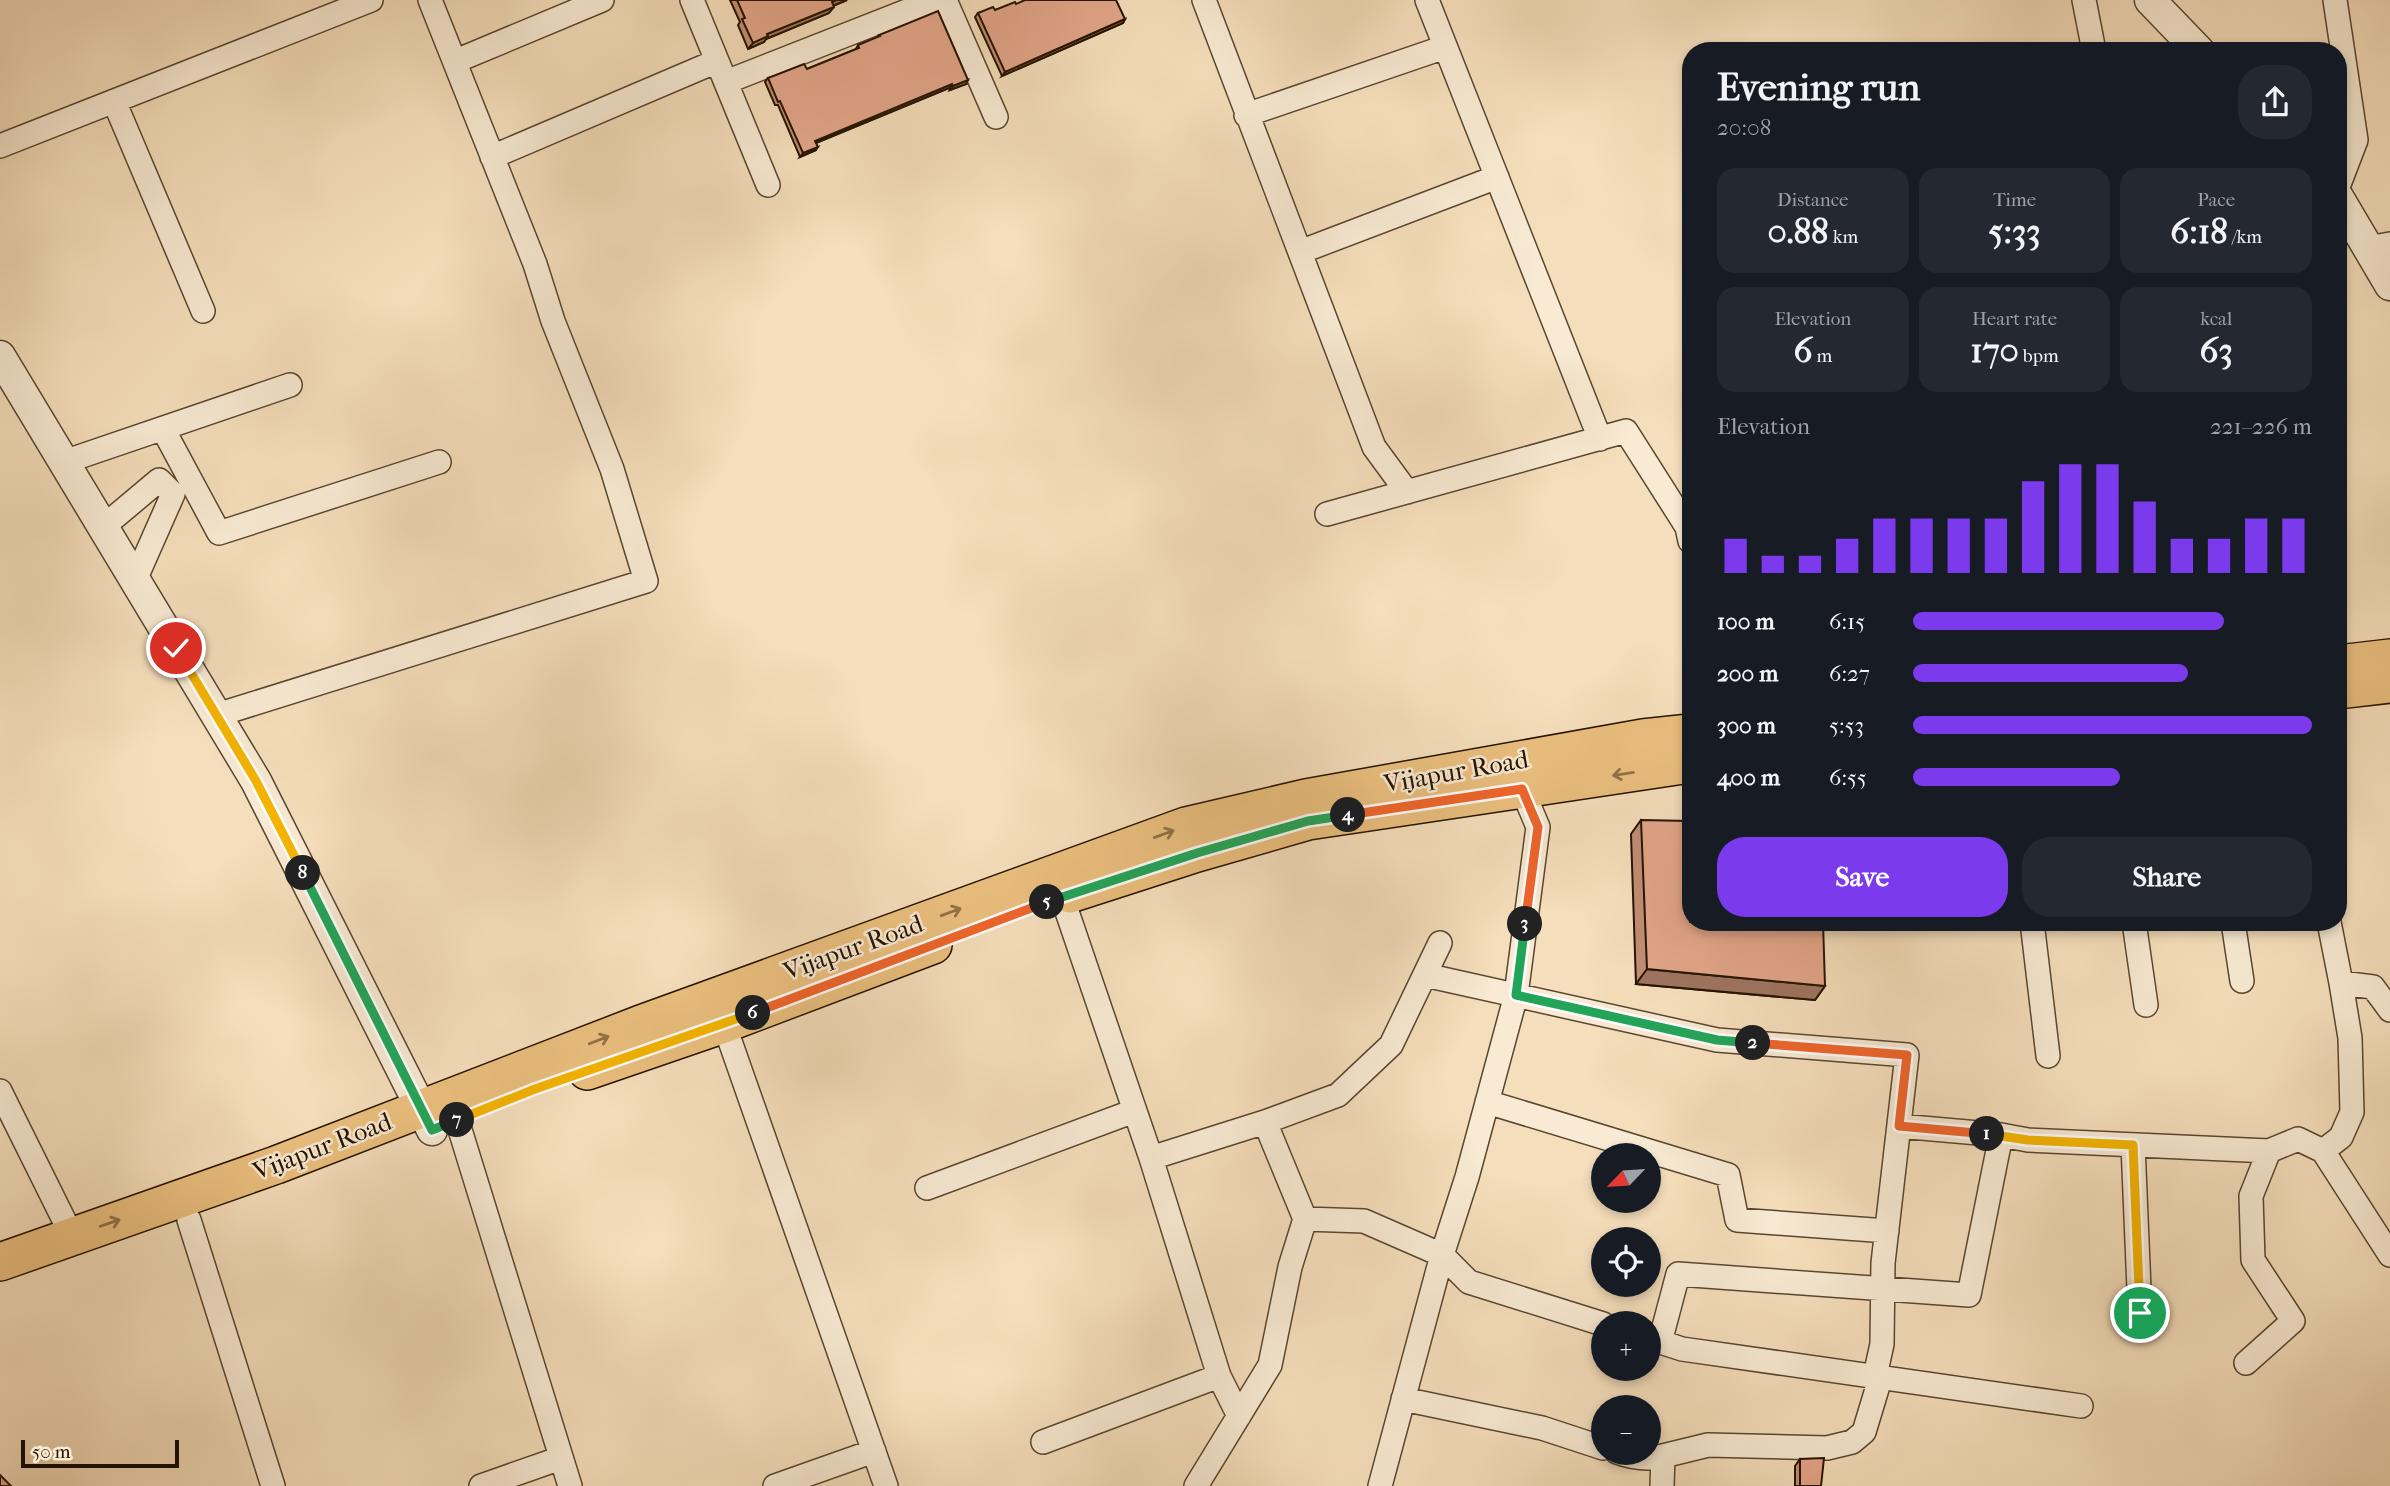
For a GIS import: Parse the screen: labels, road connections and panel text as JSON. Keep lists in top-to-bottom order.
{
  "streets": {
    "main road": ["Vijapur Road"]
  },
  "scale_bar": "50 m",
  "north": "bottom left",
  "page": {
    "heading": ["Evening run", "20:08"],
    "stats": [
      ["Distance", "0.88 km"],
      ["Time", "5:33"],
      ["Pace", "6:18 /km"],
      ["Elevation", "6 m"],
      ["Heart rate", "170 bpm"],
      ["kcal", "63"]
    ],
    "chart": ["Elevation", "221–226 m"],
    "list": [
      {
        "name": "100 m",
        "note": "6:15"
      },
      {
        "name": "200 m",
        "note": "6:27"
      },
      {
        "name": "300 m",
        "note": "5:53"
      },
      {
        "name": "400 m",
        "note": "6:55"
      }
    ],
    "pins": [
      "4",
      "8",
      "5",
      "3",
      "6",
      "2",
      "7",
      "1"
    ],
    "buttons": ["Save", "Share"],
    "map_buttons": ["+", "−"],
    "scale": "50 m"
  }
}
